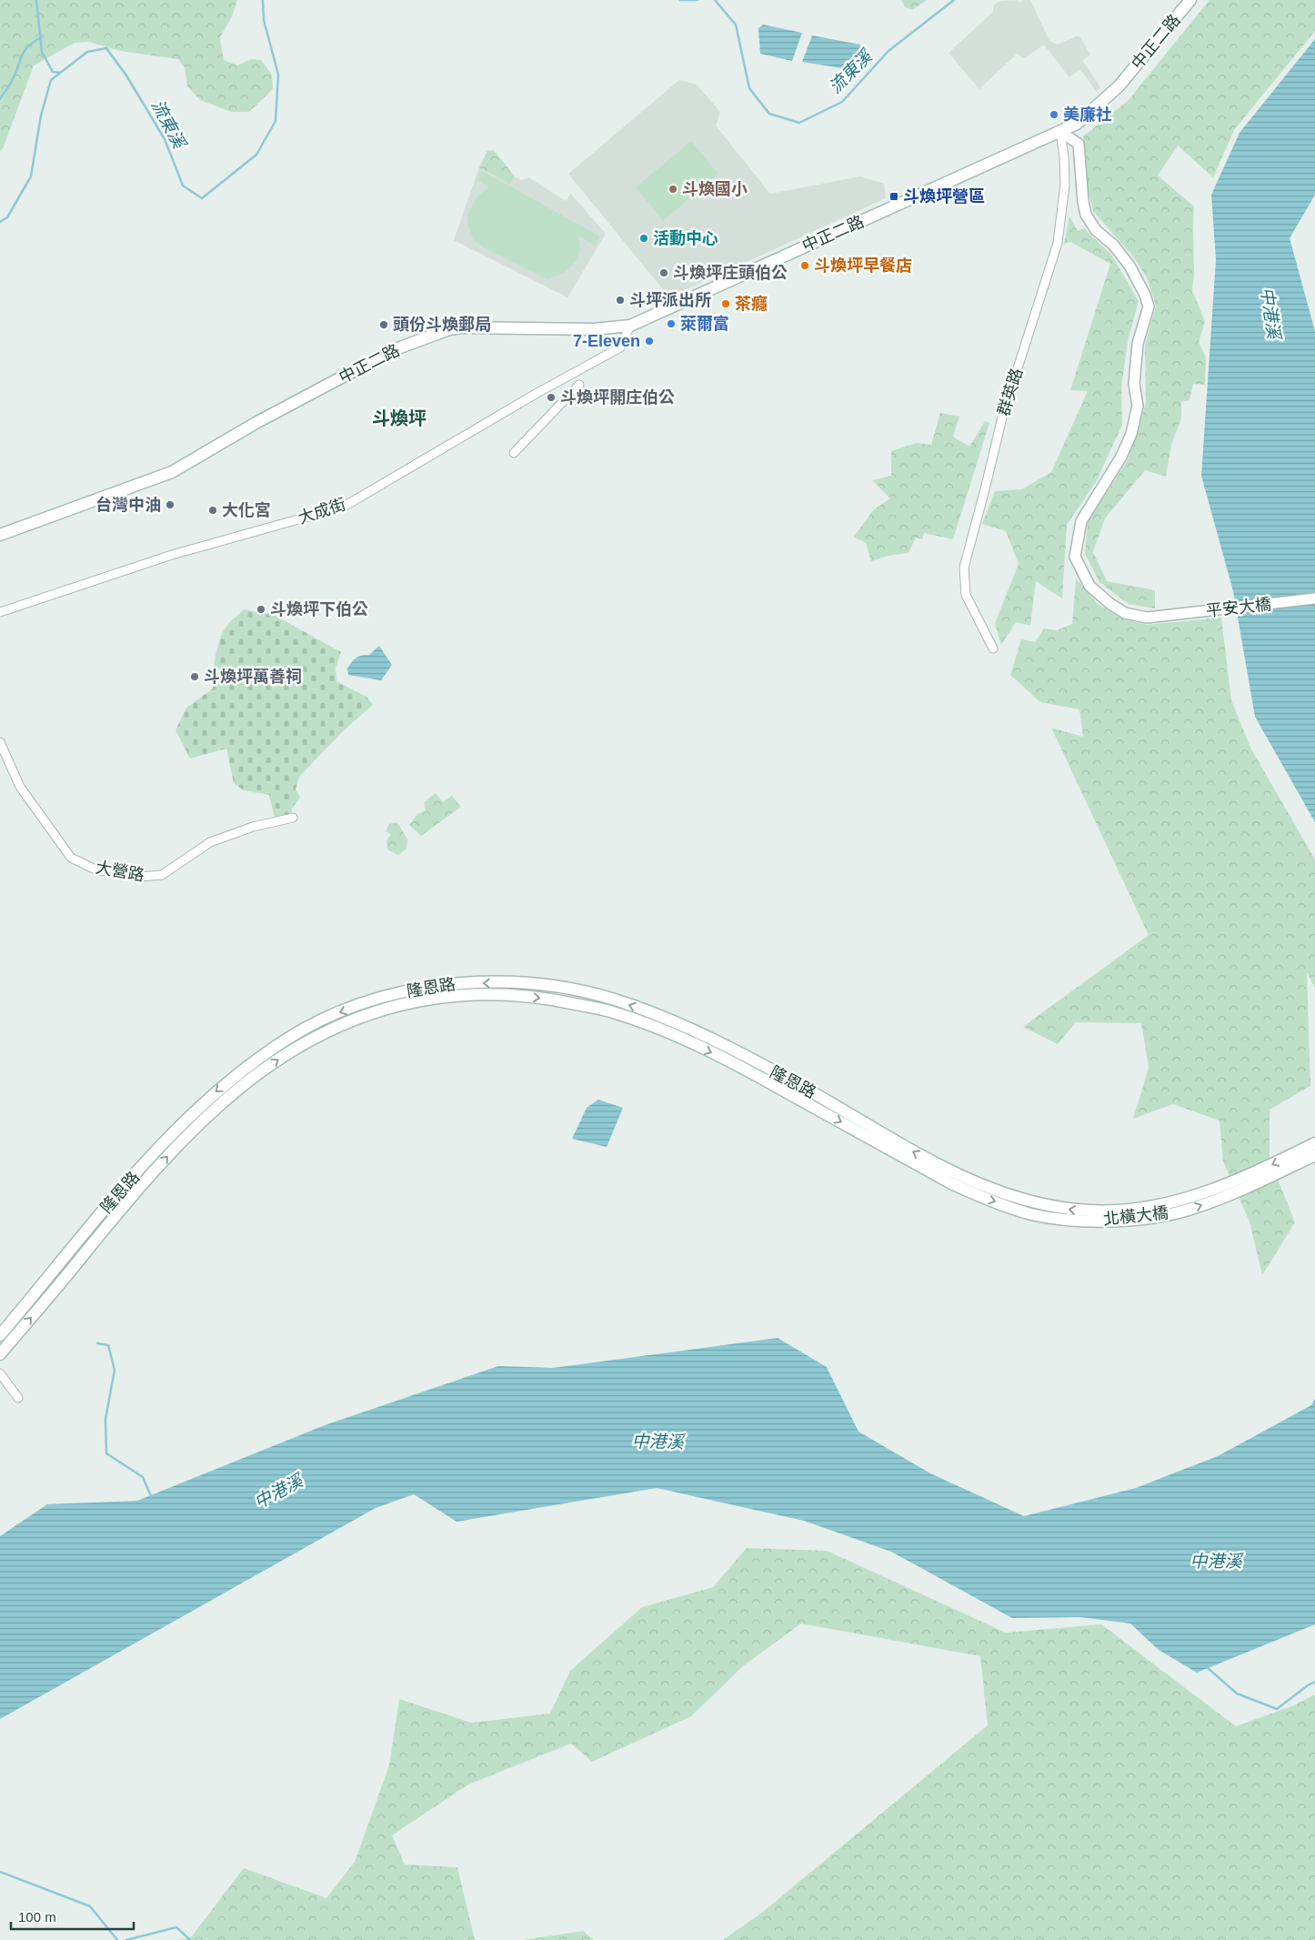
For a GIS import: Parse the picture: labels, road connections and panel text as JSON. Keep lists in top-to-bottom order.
{
  "streets": {
    "main road": ["中正二路", "隆恩路", "北橫大橋"],
    "street": [
      "群英路",
      "大成街",
      "平安大橋",
      "大營路"
    ]
  },
  "crossings": [
    ["中正二路", "群英路"],
    ["中正二路", "大成街"],
    ["中正二路", "平安大橋"],
    ["群英路", "平安大橋"],
    ["隆恩路", "北橫大橋"]
  ],
  "districts": ["斗煥坪"],
  "water": ["流東溪", "中港溪"],
  "places": {
    "other": [
      "美廉社",
      "斗煥國小",
      "活動中心",
      "斗煥坪早餐店",
      "斗煥坪庄頭伯公",
      "斗坪派出所",
      "茶癮",
      "萊爾富",
      "頭份斗煥郵局",
      "7-Eleven",
      "斗煥坪開庄伯公",
      "台灣中油",
      "大化宮",
      "斗煥坪下伯公",
      "斗煥坪萬善祠"
    ],
    "transit": ["斗煥坪營區"]
  },
  "scale_bar": "100 m"
}
